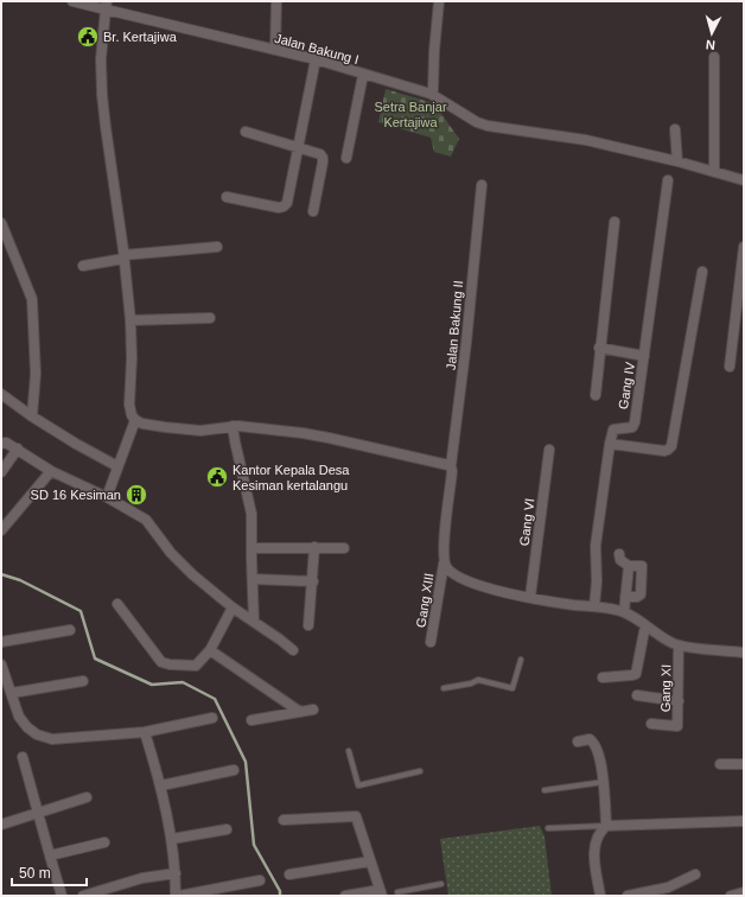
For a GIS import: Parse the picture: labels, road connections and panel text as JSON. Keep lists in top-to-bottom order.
{
  "streets": {
    "street": [
      "Jalan Bakung I",
      "Jalan Bakung II",
      "Gang IV",
      "Gang VI",
      "Gang XIII",
      "Gang XI"
    ]
  },
  "crossings": [
    ["Jalan Bakung II", "Gang XIII"]
  ],
  "parks": ["Setra Banjar Kertajiwa"],
  "places": {
    "public building": ["Br. Kertajiwa", "Kantor Kepala Desa Kesiman kertalangu"],
    "building": ["SD 16 Kesiman"]
  },
  "scale_bar": "50 m",
  "north": "bottom"
}
